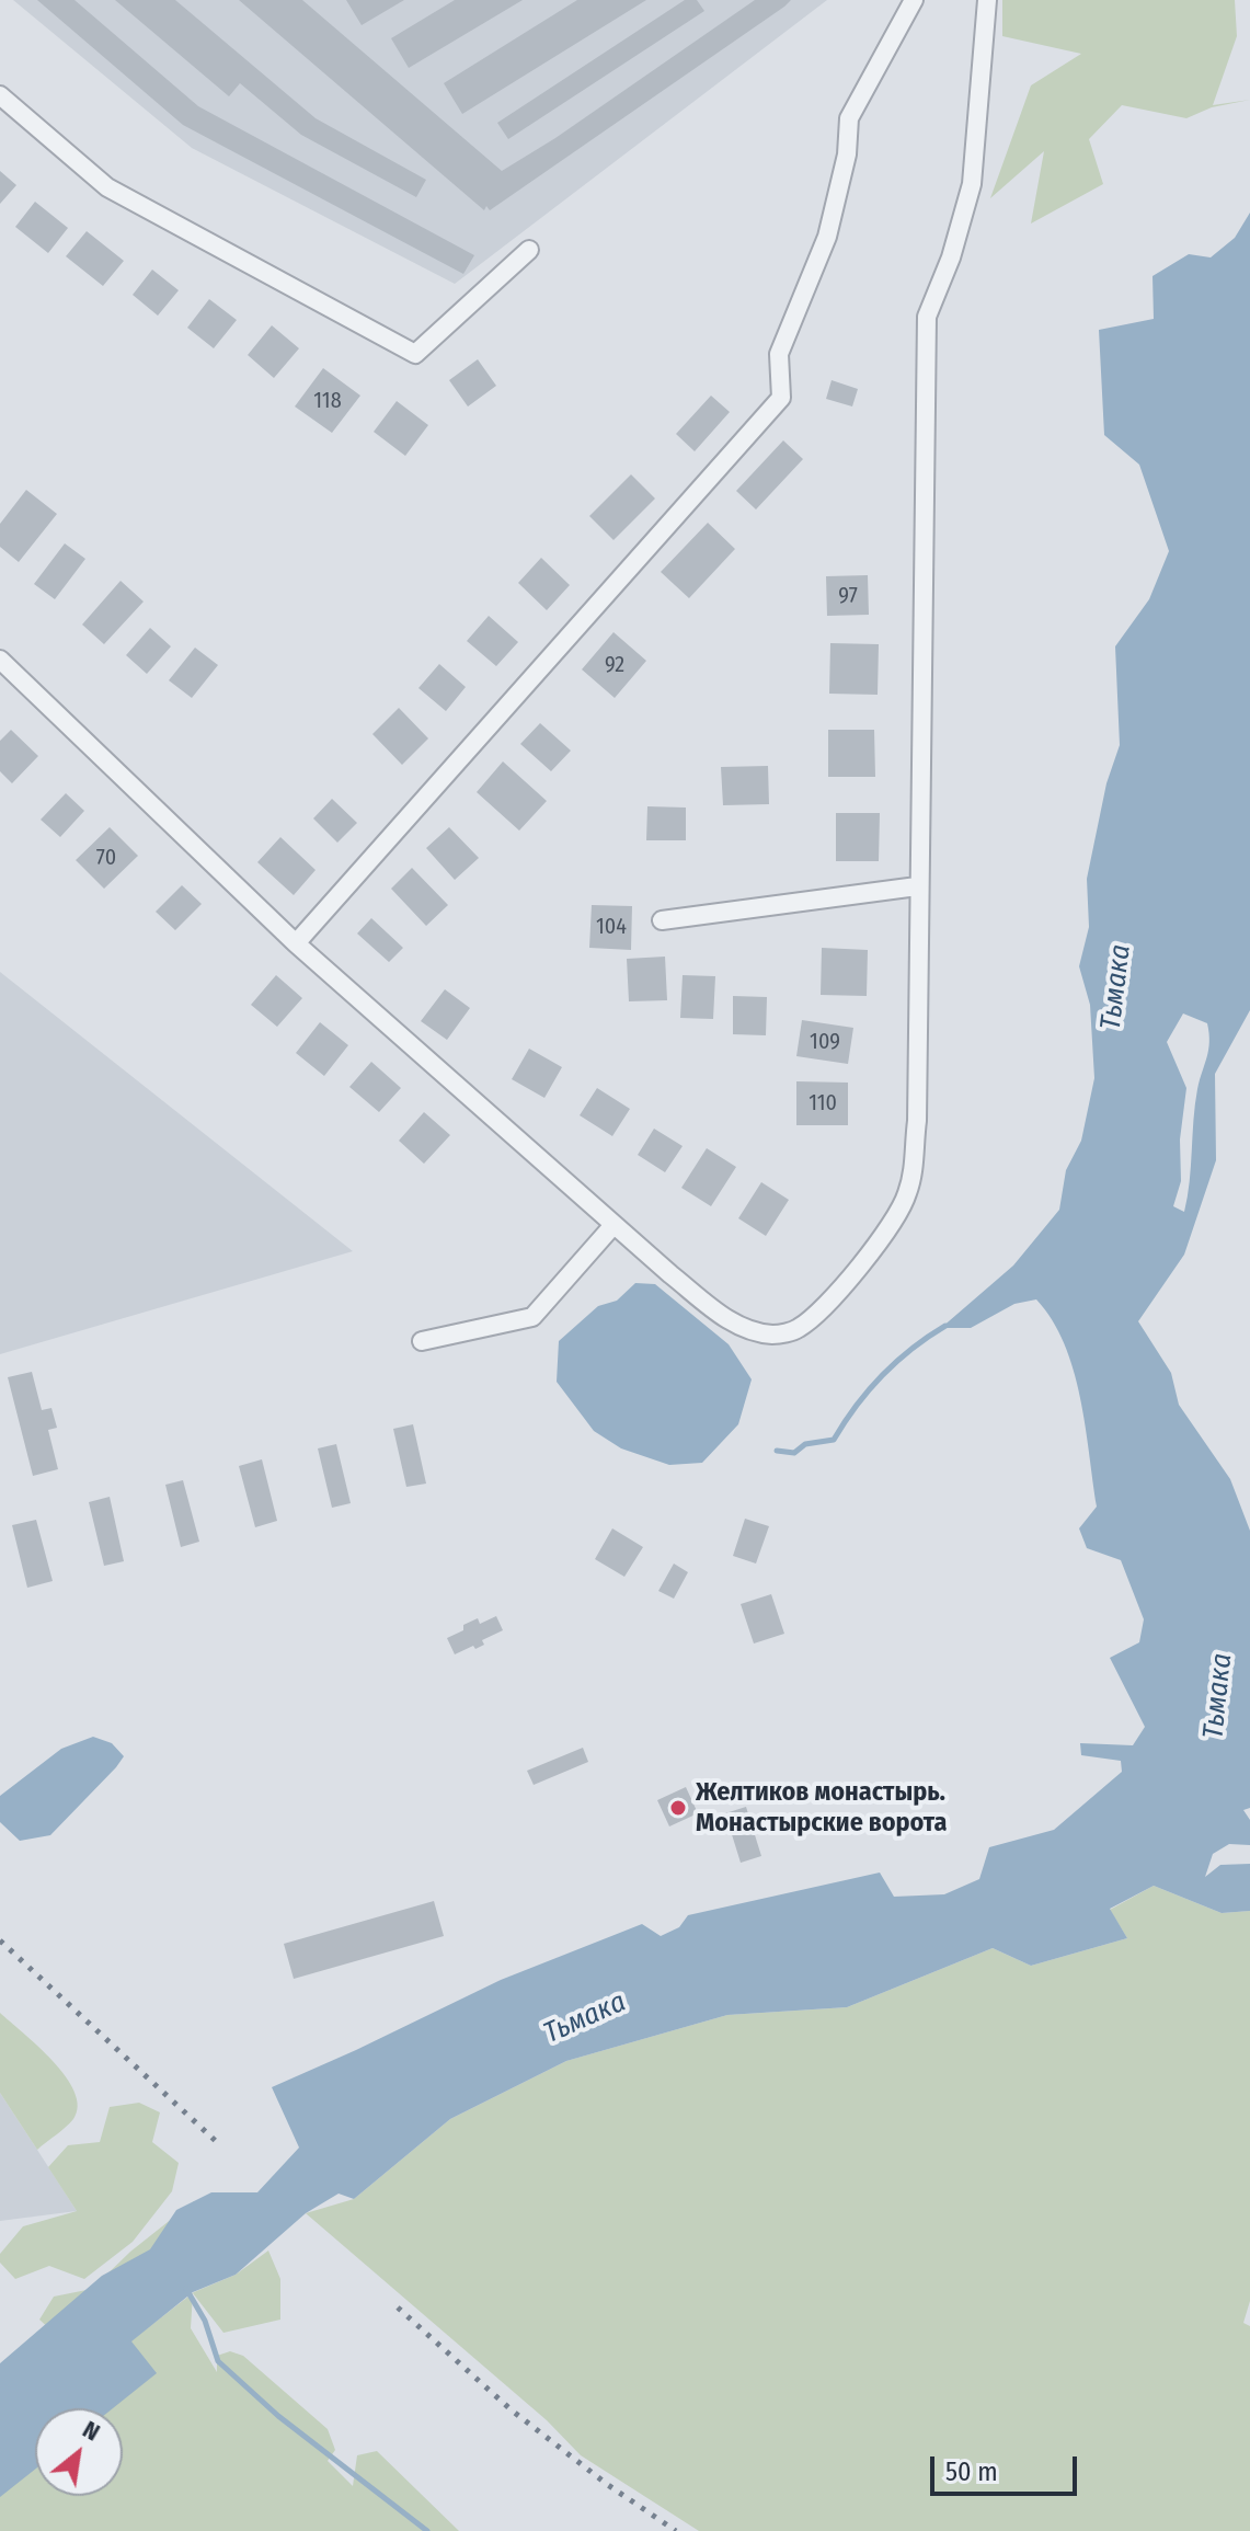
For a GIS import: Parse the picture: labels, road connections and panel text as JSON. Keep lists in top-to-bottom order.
{
  "water": ["Тьмака"],
  "places": ["Желтиков монастырь. Монастырские ворота"],
  "house_numbers": [
    "118",
    "97",
    "92",
    "70",
    "104",
    "109",
    "110"
  ],
  "scale_bar": "50 m",
  "north": "top right"
}
